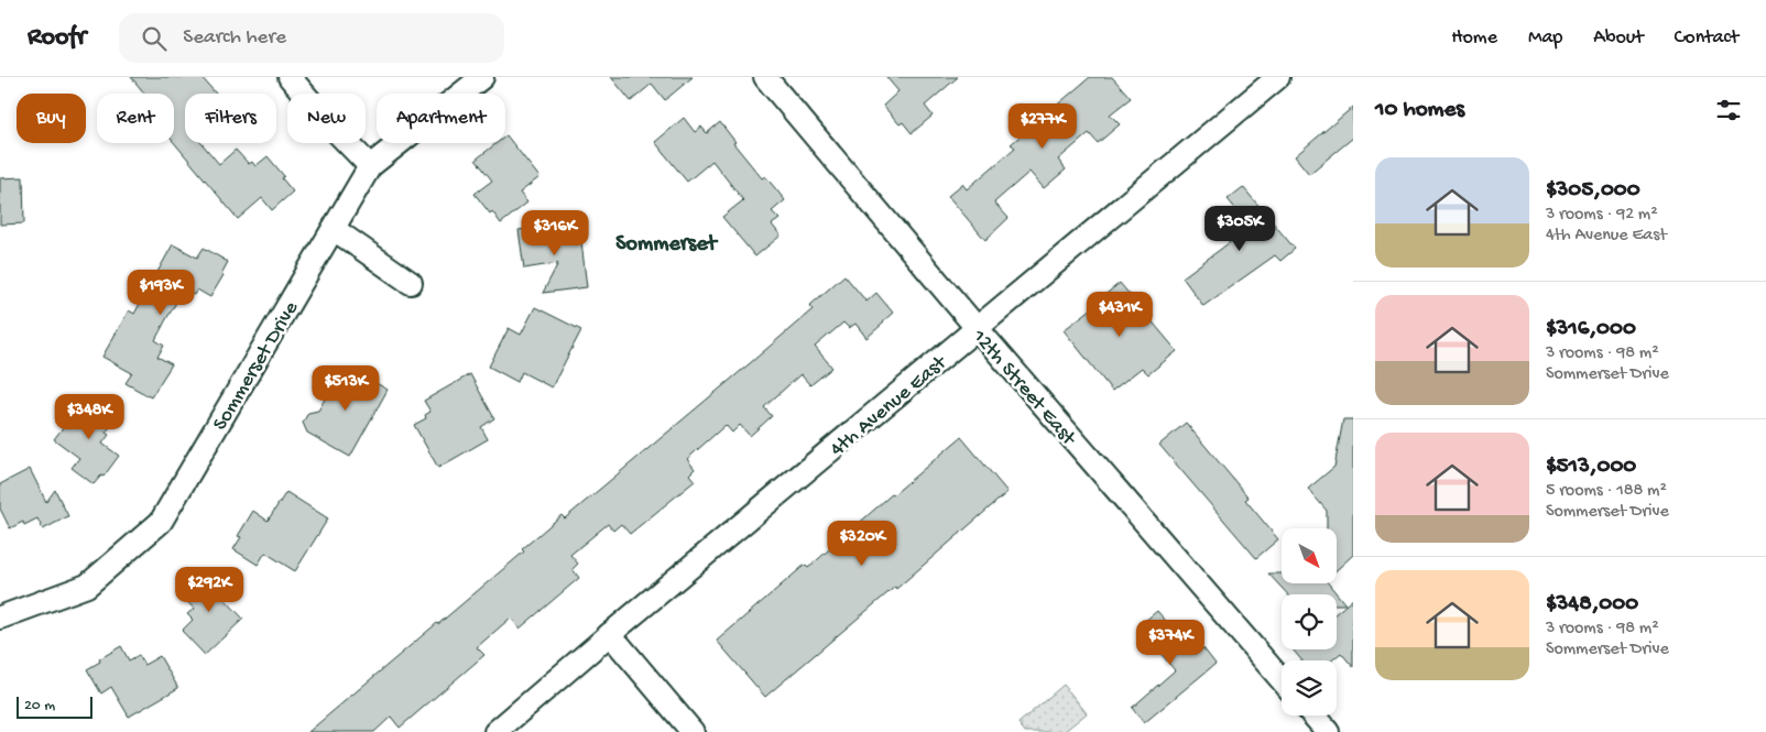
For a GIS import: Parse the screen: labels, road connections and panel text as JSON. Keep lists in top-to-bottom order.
{
  "streets": {
    "street": ["Sommerset Drive", "12th Street East", "4th Avenue East"]
  },
  "crossings": [
    ["12th Street East", "4th Avenue East"]
  ],
  "districts": ["Sommerset"],
  "scale_bar": "20 m",
  "north": "bottom right",
  "page": {
    "header": "Roofr",
    "search": "Search here",
    "nav": [
      "Home",
      "Map",
      "About",
      "Contact"
    ],
    "heading": "10 homes",
    "chip": [
      "Buy",
      "Rent",
      "Filters",
      "New",
      "Apartment"
    ],
    "price": [
      "$277K",
      "$305K",
      "$316K",
      "$193K",
      "$431K",
      "$513K",
      "$348K",
      "$320K",
      "$292K",
      "$374K"
    ],
    "list": [
      {
        "name": "$305,000",
        "note": "3 rooms · 92 m² · 4th Avenue East"
      },
      {
        "name": "$316,000",
        "note": "3 rooms · 98 m² · Sommerset Drive"
      },
      {
        "name": "$513,000",
        "note": "5 rooms · 188 m² · Sommerset Drive"
      },
      {
        "name": "$348,000",
        "note": "3 rooms · 98 m² · Sommerset Drive"
      }
    ],
    "scale": "20 m"
  }
}
